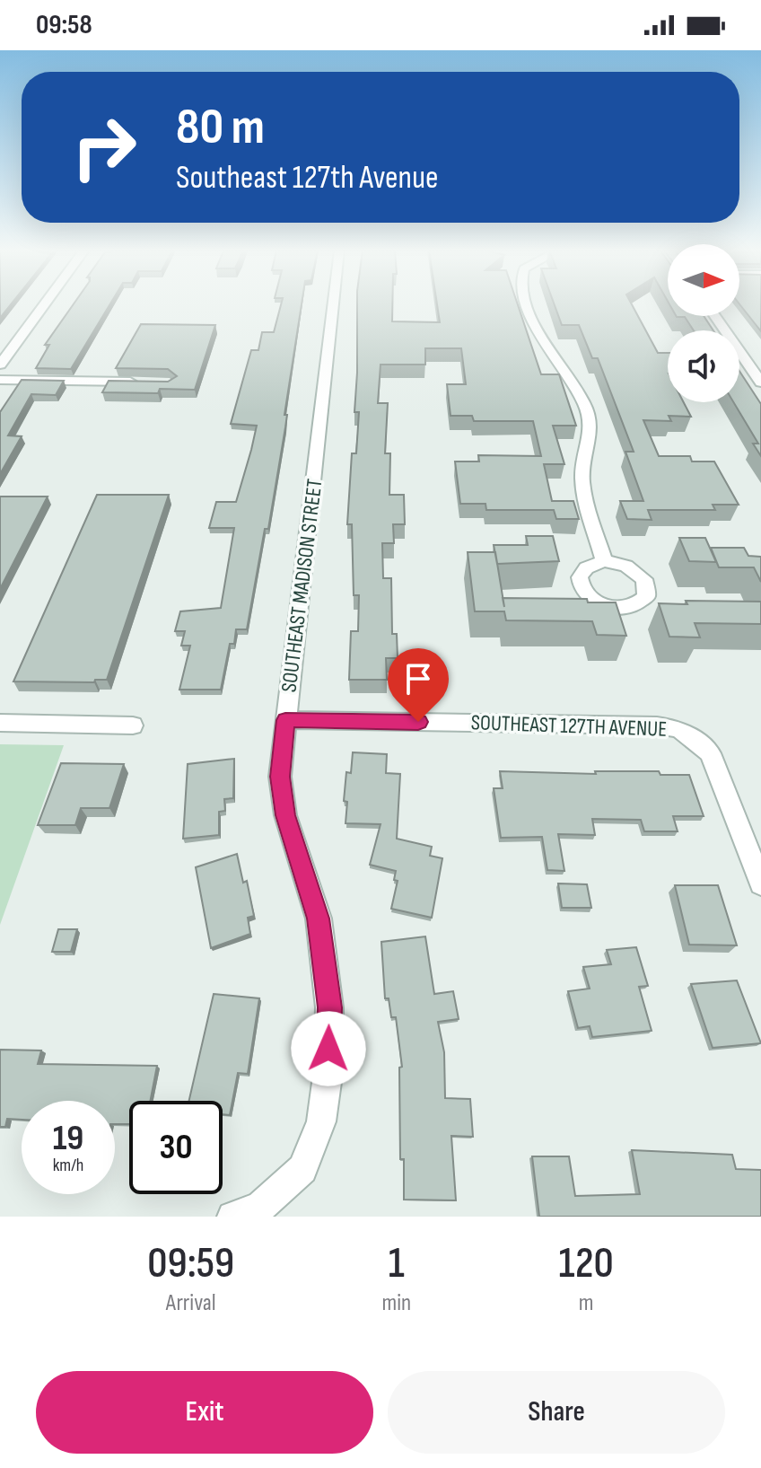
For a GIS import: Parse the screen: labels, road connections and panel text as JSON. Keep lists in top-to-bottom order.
{
  "streets": {
    "street": ["SOUTHEAST MADISON STREET", "SOUTHEAST 127TH AVENUE"]
  },
  "crossings": [
    ["SOUTHEAST MADISON STREET", "SOUTHEAST 127TH AVENUE"]
  ],
  "north": "right",
  "page": {
    "status": "09:58",
    "turn": ["80 m", "Southeast 127th Avenue"],
    "speed": "19 km/h",
    "limit": "30",
    "eta": [
      "09:59",
      "Arrival",
      "1",
      "min",
      "120",
      "m"
    ],
    "buttons": ["Exit", "Share"]
  }
}
